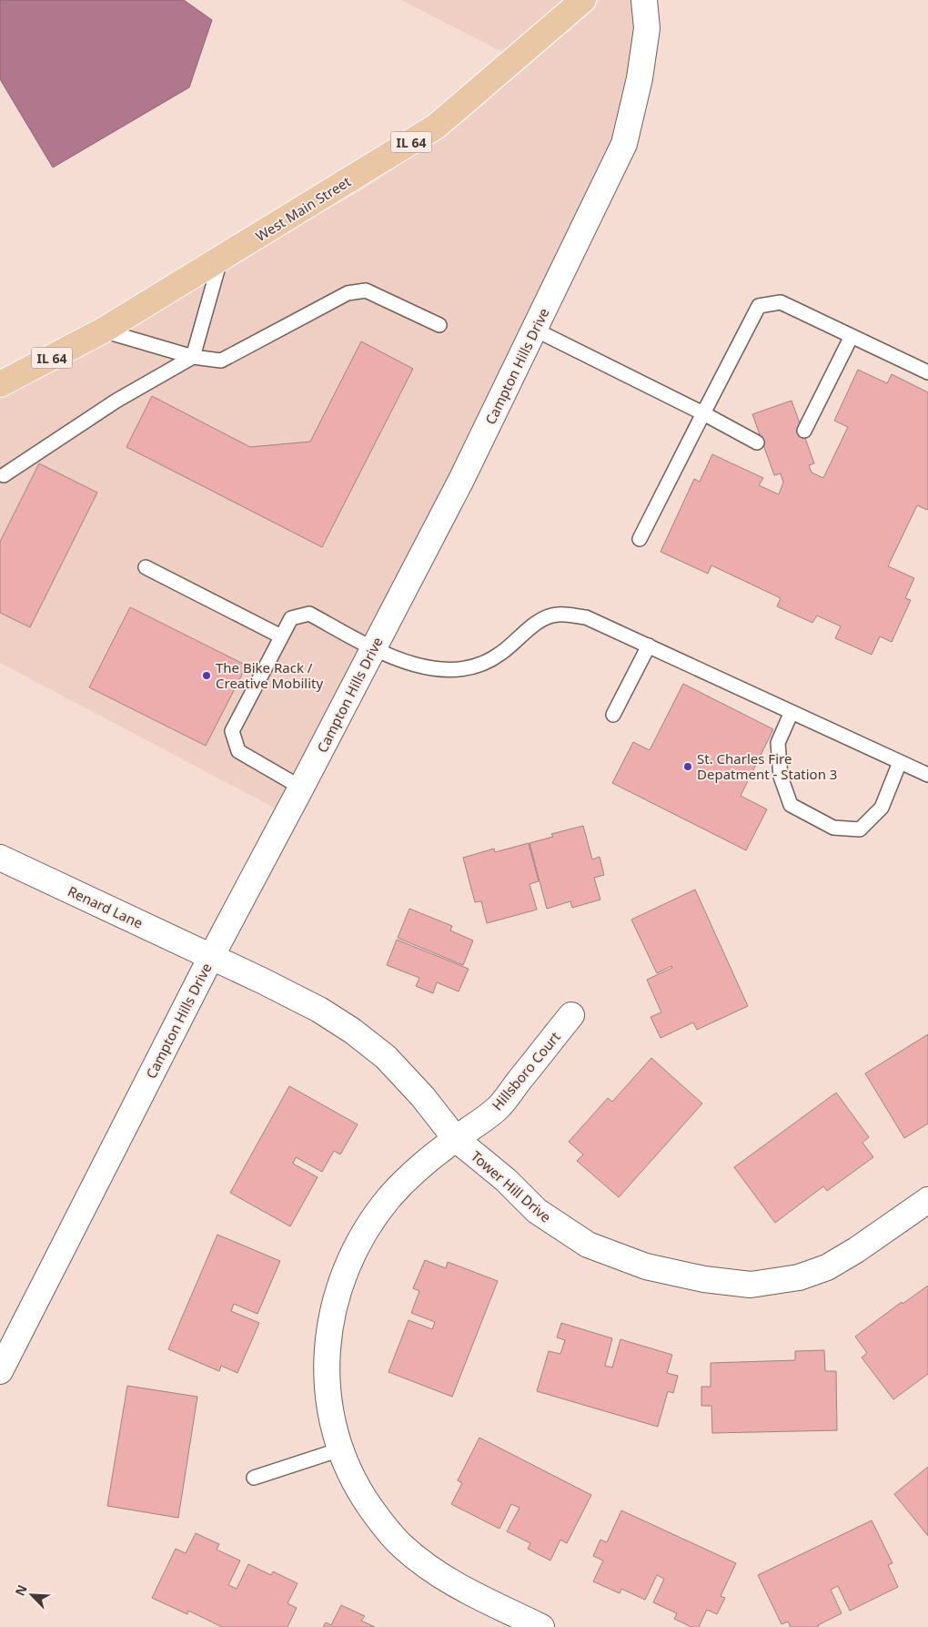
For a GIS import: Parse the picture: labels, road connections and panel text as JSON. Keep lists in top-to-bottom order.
{
  "streets": {
    "main road": ["IL 64", "West Main Street"],
    "street": [
      "Campton Hills Drive",
      "Renard Lane",
      "Hillsboro Court",
      "Tower Hill Drive"
    ]
  },
  "crossings": [
    ["Campton Hills Drive", "Renard Lane"],
    ["Campton Hills Drive", "Tower Hill Drive"],
    ["Renard Lane", "Tower Hill Drive"],
    ["Hillsboro Court", "Tower Hill Drive"]
  ],
  "places": ["The Bike Rack / Creative Mobility", "St. Charles Fire Depatment - Station 3"],
  "north": "top left"
}
